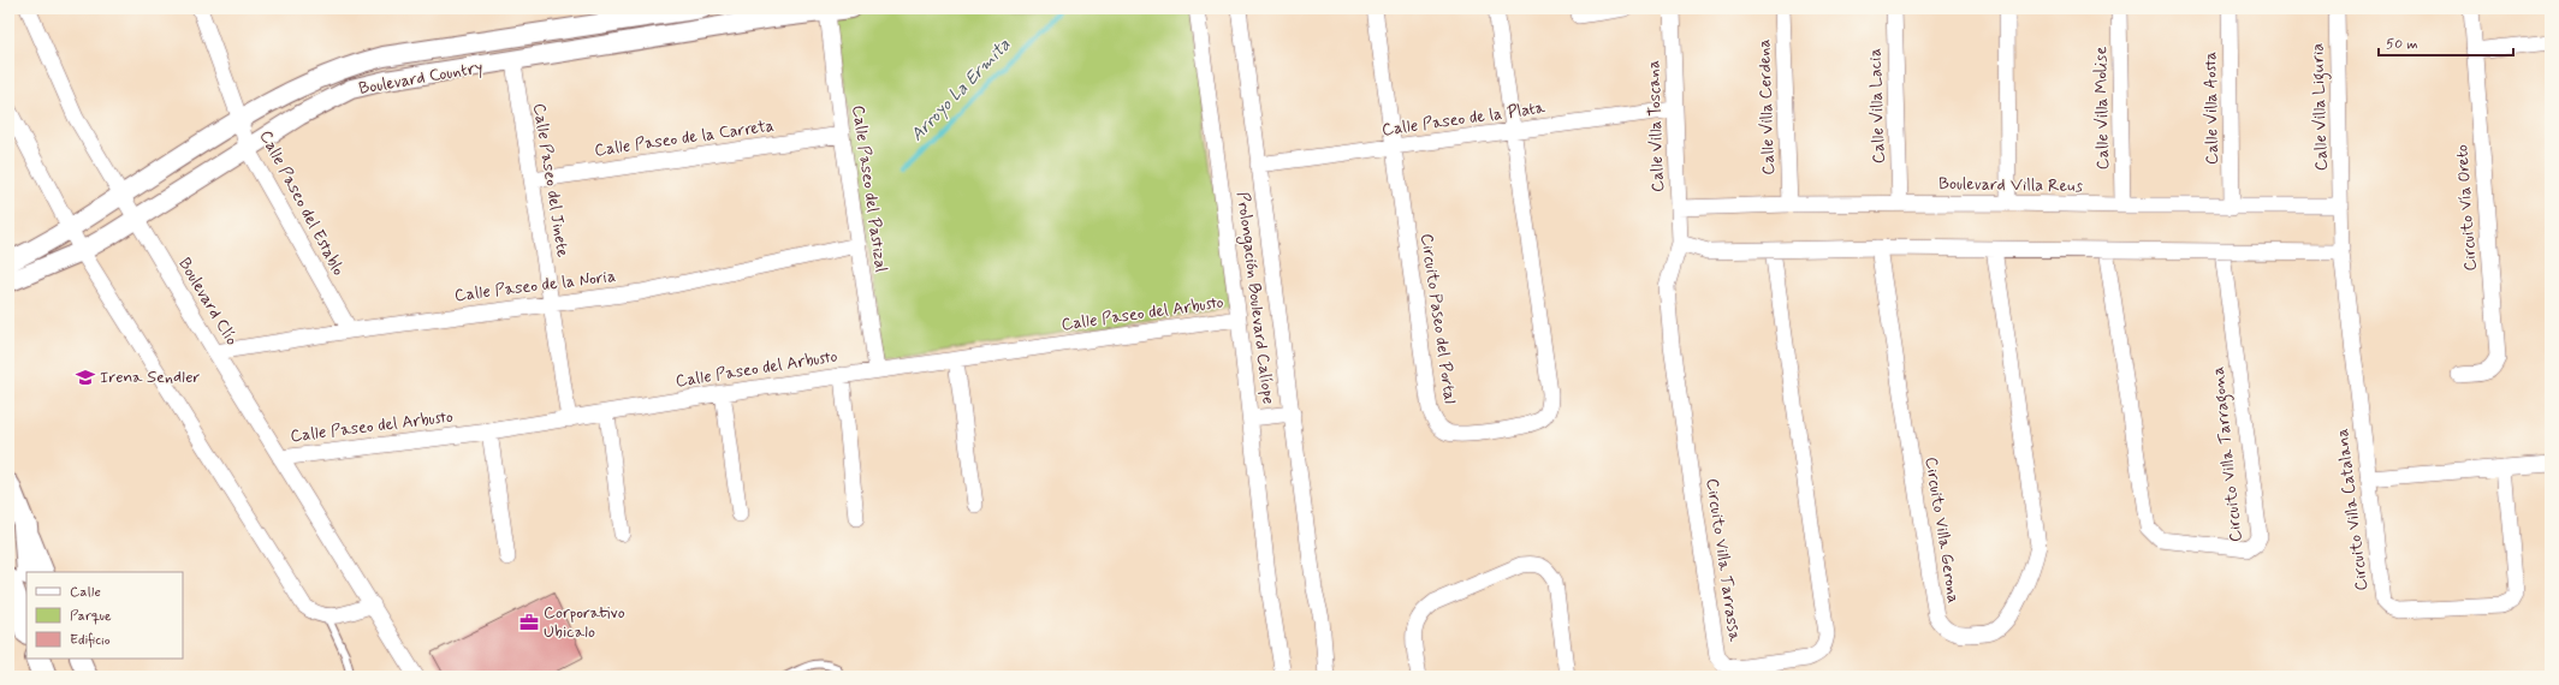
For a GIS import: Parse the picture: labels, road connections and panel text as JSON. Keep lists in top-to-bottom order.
{
  "streets": {
    "street": [
      "Boulevard Country",
      "Calle Villa Lacia",
      "Calle Villa Cerdena",
      "Calle Villa Liguria",
      "Calle Villa Molise",
      "Calle Villa Aosta",
      "Calle Paseo de la Plata",
      "Calle Villa Toscana",
      "Calle Paseo de la Carreta",
      "Calle Paseo del Jinete",
      "Boulevard Villa Reus",
      "Calle Paseo del Pastizal",
      "Calle Paseo del Establo",
      "Circuito Vía Oreto",
      "Calle Paseo de la Noria",
      "Prolongación Boulevard Calíope",
      "Boulevard Clío",
      "Calle Paseo del Arbusto",
      "Circuito Paseo del Portal",
      "Circuito Villa Tarragona",
      "Circuito Villa Catalana",
      "Circuito Villa Gerona",
      "Circuito Villa Tarrassa"
    ]
  },
  "crossings": [
    ["Boulevard Country", "Calle Paseo del Jinete"],
    ["Boulevard Country", "Calle Paseo del Pastizal"],
    ["Boulevard Country", "Calle Paseo del Establo"],
    ["Boulevard Country", "Boulevard Clío"],
    ["Calle Villa Lacia", "Boulevard Villa Reus"],
    ["Calle Villa Cerdena", "Boulevard Villa Reus"],
    ["Calle Villa Liguria", "Boulevard Villa Reus"],
    ["Calle Villa Liguria", "Circuito Villa Catalana"],
    ["Calle Villa Molise", "Boulevard Villa Reus"],
    ["Calle Villa Aosta", "Boulevard Villa Reus"],
    ["Calle Paseo de la Plata", "Calle Villa Toscana"],
    ["Calle Paseo de la Plata", "Prolongación Boulevard Calíope"],
    ["Calle Paseo de la Plata", "Circuito Paseo del Portal"],
    ["Calle Villa Toscana", "Boulevard Villa Reus"],
    ["Calle Villa Toscana", "Circuito Villa Tarrassa"],
    ["Calle Paseo de la Carreta", "Calle Paseo del Jinete"],
    ["Calle Paseo de la Carreta", "Calle Paseo del Pastizal"],
    ["Calle Paseo del Jinete", "Calle Paseo de la Noria"],
    ["Calle Paseo del Jinete", "Calle Paseo del Arbusto"],
    ["Boulevard Villa Reus", "Circuito Villa Catalana"],
    ["Calle Paseo del Pastizal", "Calle Paseo de la Noria"],
    ["Calle Paseo del Pastizal", "Calle Paseo del Arbusto"],
    ["Calle Paseo del Establo", "Calle Paseo de la Noria"],
    ["Calle Paseo de la Noria", "Boulevard Clío"],
    ["Prolongación Boulevard Calíope", "Calle Paseo del Arbusto"],
    ["Boulevard Clío", "Calle Paseo del Arbusto"]
  ],
  "water": ["Arroyo La Ermita"],
  "places": {
    "school or university": ["Irena Sendler"],
    "office": ["Corporativo Ubicalo"]
  },
  "legend": ["Calle", "Parque", "Edificio"],
  "scale_bar": "50 m"
}
